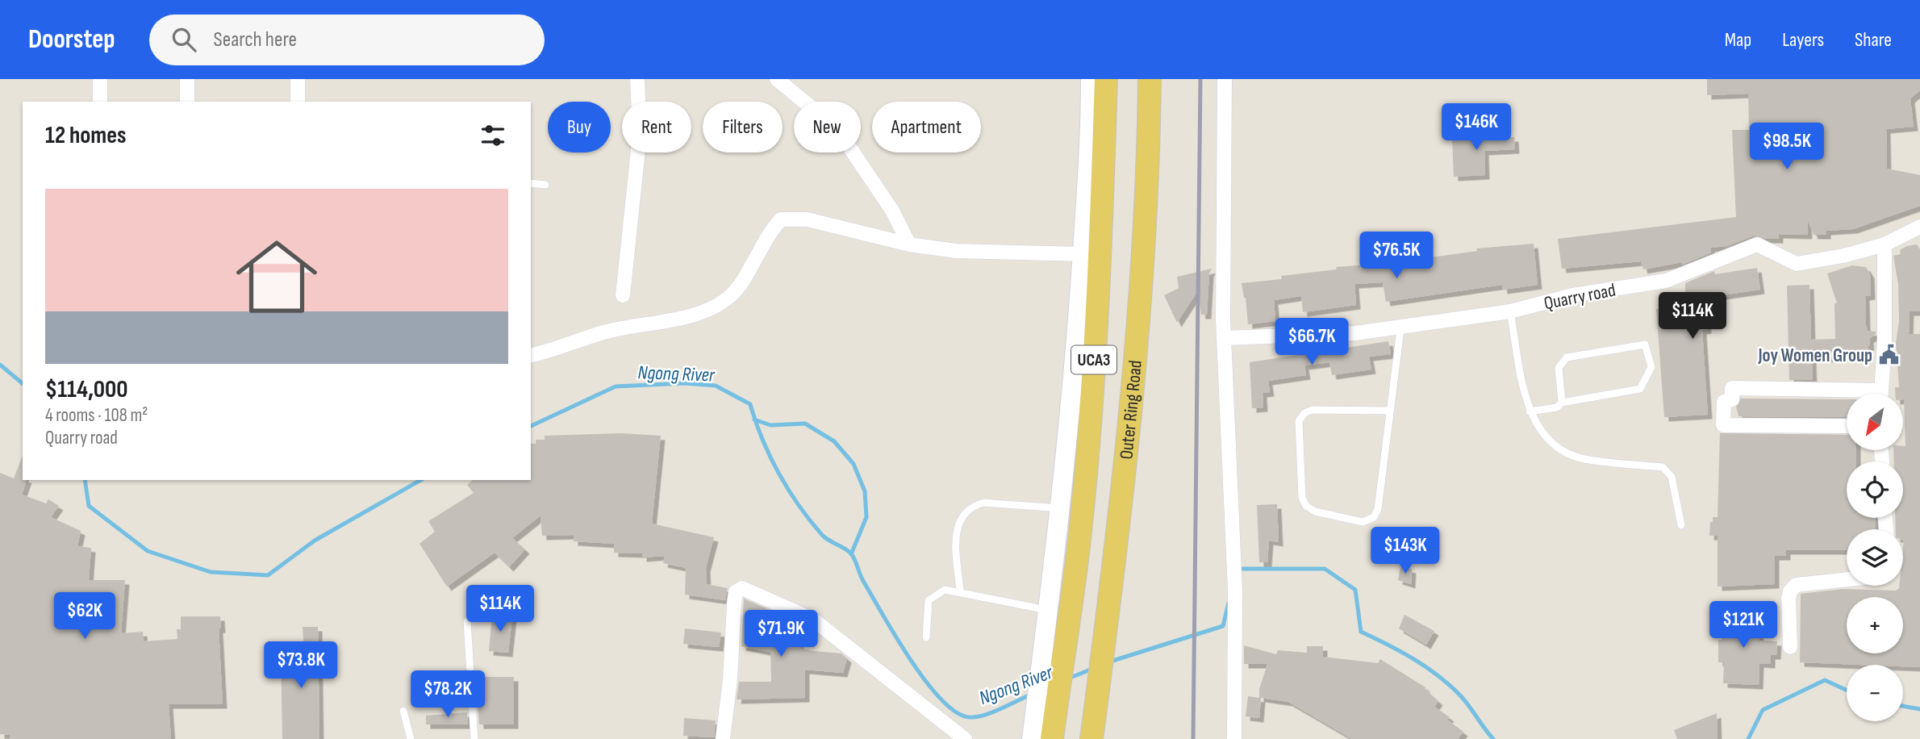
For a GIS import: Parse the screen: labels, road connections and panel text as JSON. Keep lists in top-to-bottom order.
{
  "streets": {
    "main road": ["UCA3", "Outer Ring Road"],
    "street": ["Quarry road"]
  },
  "water": ["Ngong River"],
  "places": {
    "public building": ["Joy Women Group"]
  },
  "north": "bottom left",
  "page": {
    "header": "Doorstep",
    "search": "Search here",
    "nav": ["Map", "Layers", "Share"],
    "chip": [
      "Buy",
      "Rent",
      "Filters",
      "New",
      "Apartment"
    ],
    "heading": "12 homes",
    "price": [
      "$146K",
      "$98.5K",
      "$76.5K",
      "$114K",
      "$66.7K",
      "$143K",
      "$114K",
      "$62K",
      "$121K",
      "$71.9K",
      "$73.8K",
      "$78.2K"
    ],
    "list": [
      {
        "name": "$114,000",
        "note": "4 rooms · 108 m² · Quarry road"
      }
    ],
    "map_buttons": ["+", "−"]
  }
}
